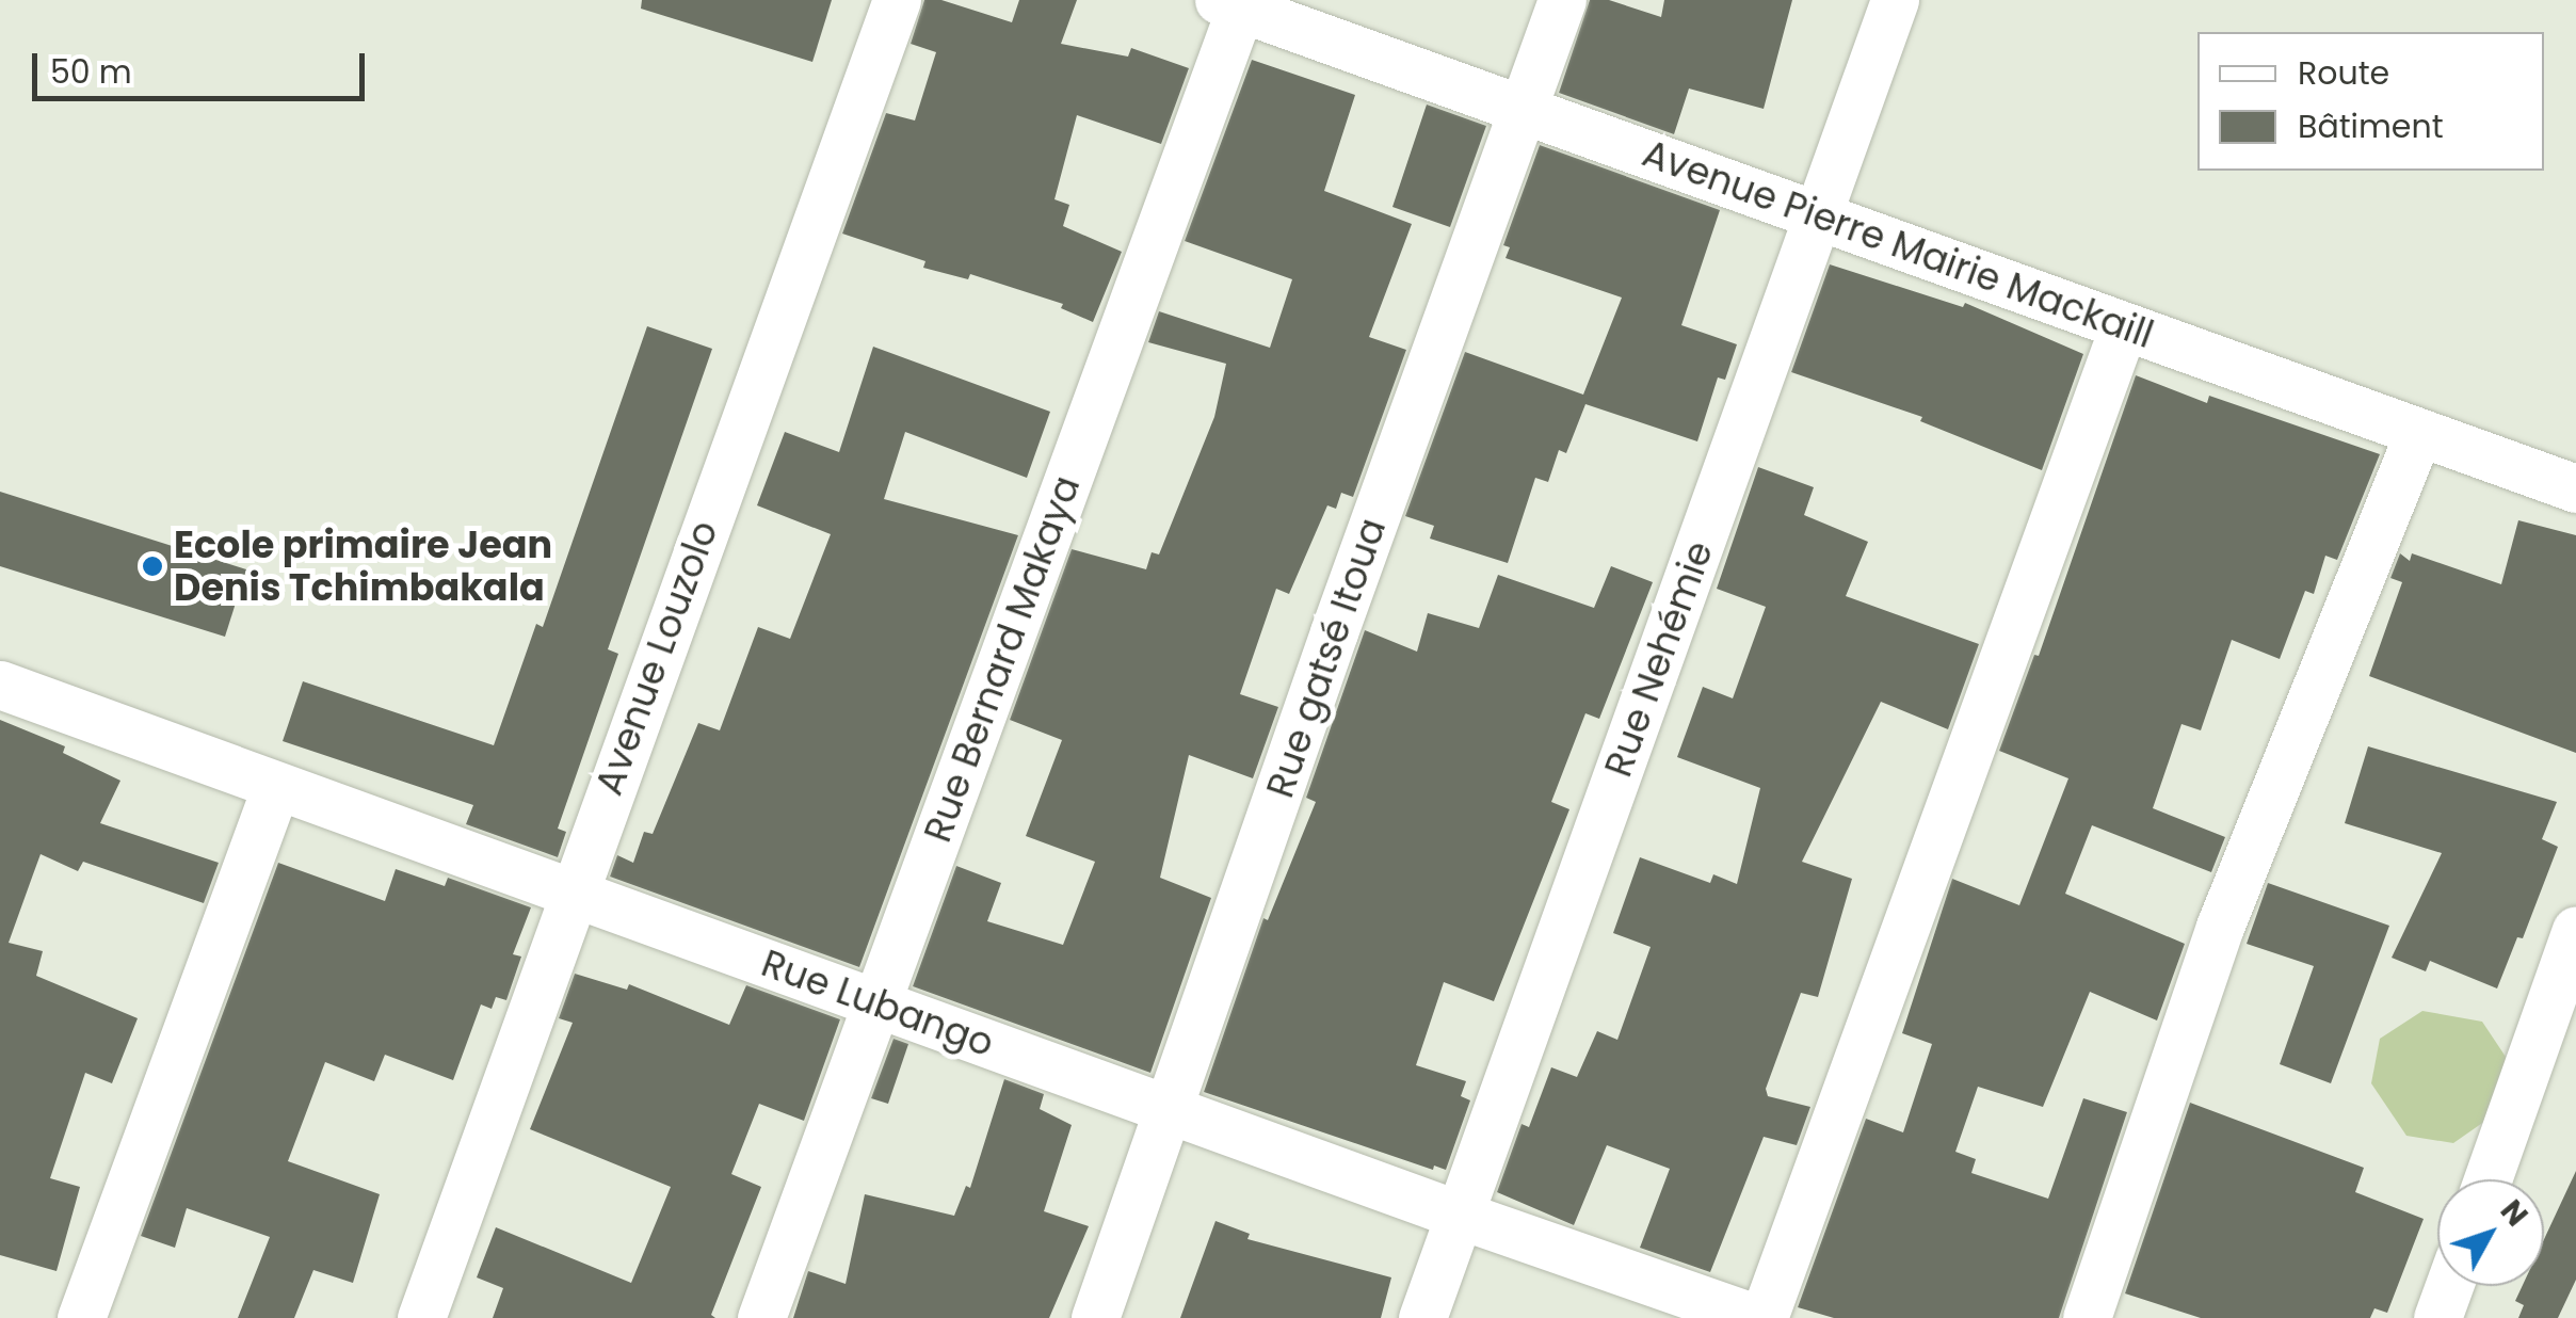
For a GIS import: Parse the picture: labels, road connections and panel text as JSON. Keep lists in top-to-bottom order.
{
  "streets": {
    "street": [
      "Avenue Pierre Mairie Mackaill",
      "Avenue Louzolo",
      "Rue gatsé Itoua",
      "Rue Bernard Makaya",
      "Rue Nehémie",
      "Rue Lubango"
    ]
  },
  "crossings": [
    ["Avenue Pierre Mairie Mackaill", "Rue gatsé Itoua"],
    ["Avenue Pierre Mairie Mackaill", "Rue Bernard Makaya"],
    ["Avenue Pierre Mairie Mackaill", "Rue Nehémie"],
    ["Avenue Louzolo", "Rue Lubango"],
    ["Rue gatsé Itoua", "Rue Lubango"],
    ["Rue Bernard Makaya", "Rue Lubango"],
    ["Rue Nehémie", "Rue Lubango"]
  ],
  "places": ["Ecole primaire Jean Denis Tchimbakala"],
  "legend": ["Route", "Bâtiment"],
  "scale_bar": "50 m",
  "north": "top right"
}
